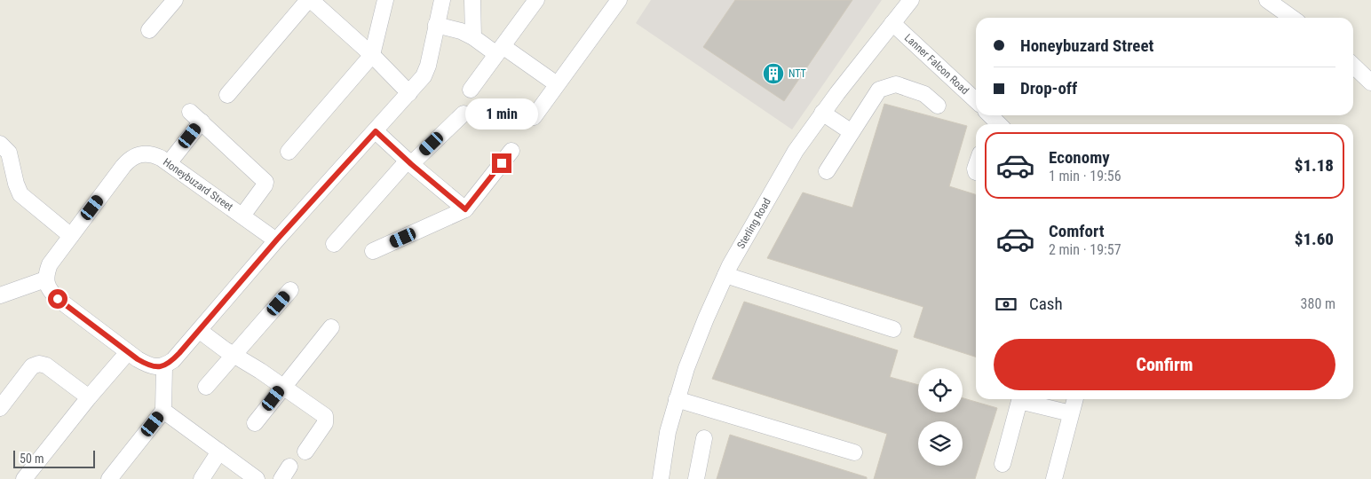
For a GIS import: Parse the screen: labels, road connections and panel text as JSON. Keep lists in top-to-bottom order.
{
  "streets": {
    "street": ["Lanner Falcon Road", "Honeybuzard Street", "Sterling Road"]
  },
  "crossings": [
    ["Lanner Falcon Road", "Sterling Road"]
  ],
  "places": {
    "building": ["NTT"]
  },
  "scale_bar": "50 m",
  "page": {
    "banner": ["Honeybuzard Street", "Drop-off"],
    "bubble": "1 min",
    "list": [
      {
        "name": "Economy",
        "note": "1 min · 19:56",
        "value": "$1.18"
      },
      {
        "name": "Comfort",
        "note": "2 min · 19:57",
        "value": "$1.60"
      }
    ],
    "pay": ["Cash", "380 m"],
    "buttons": "Confirm",
    "scale": "50 m"
  }
}
